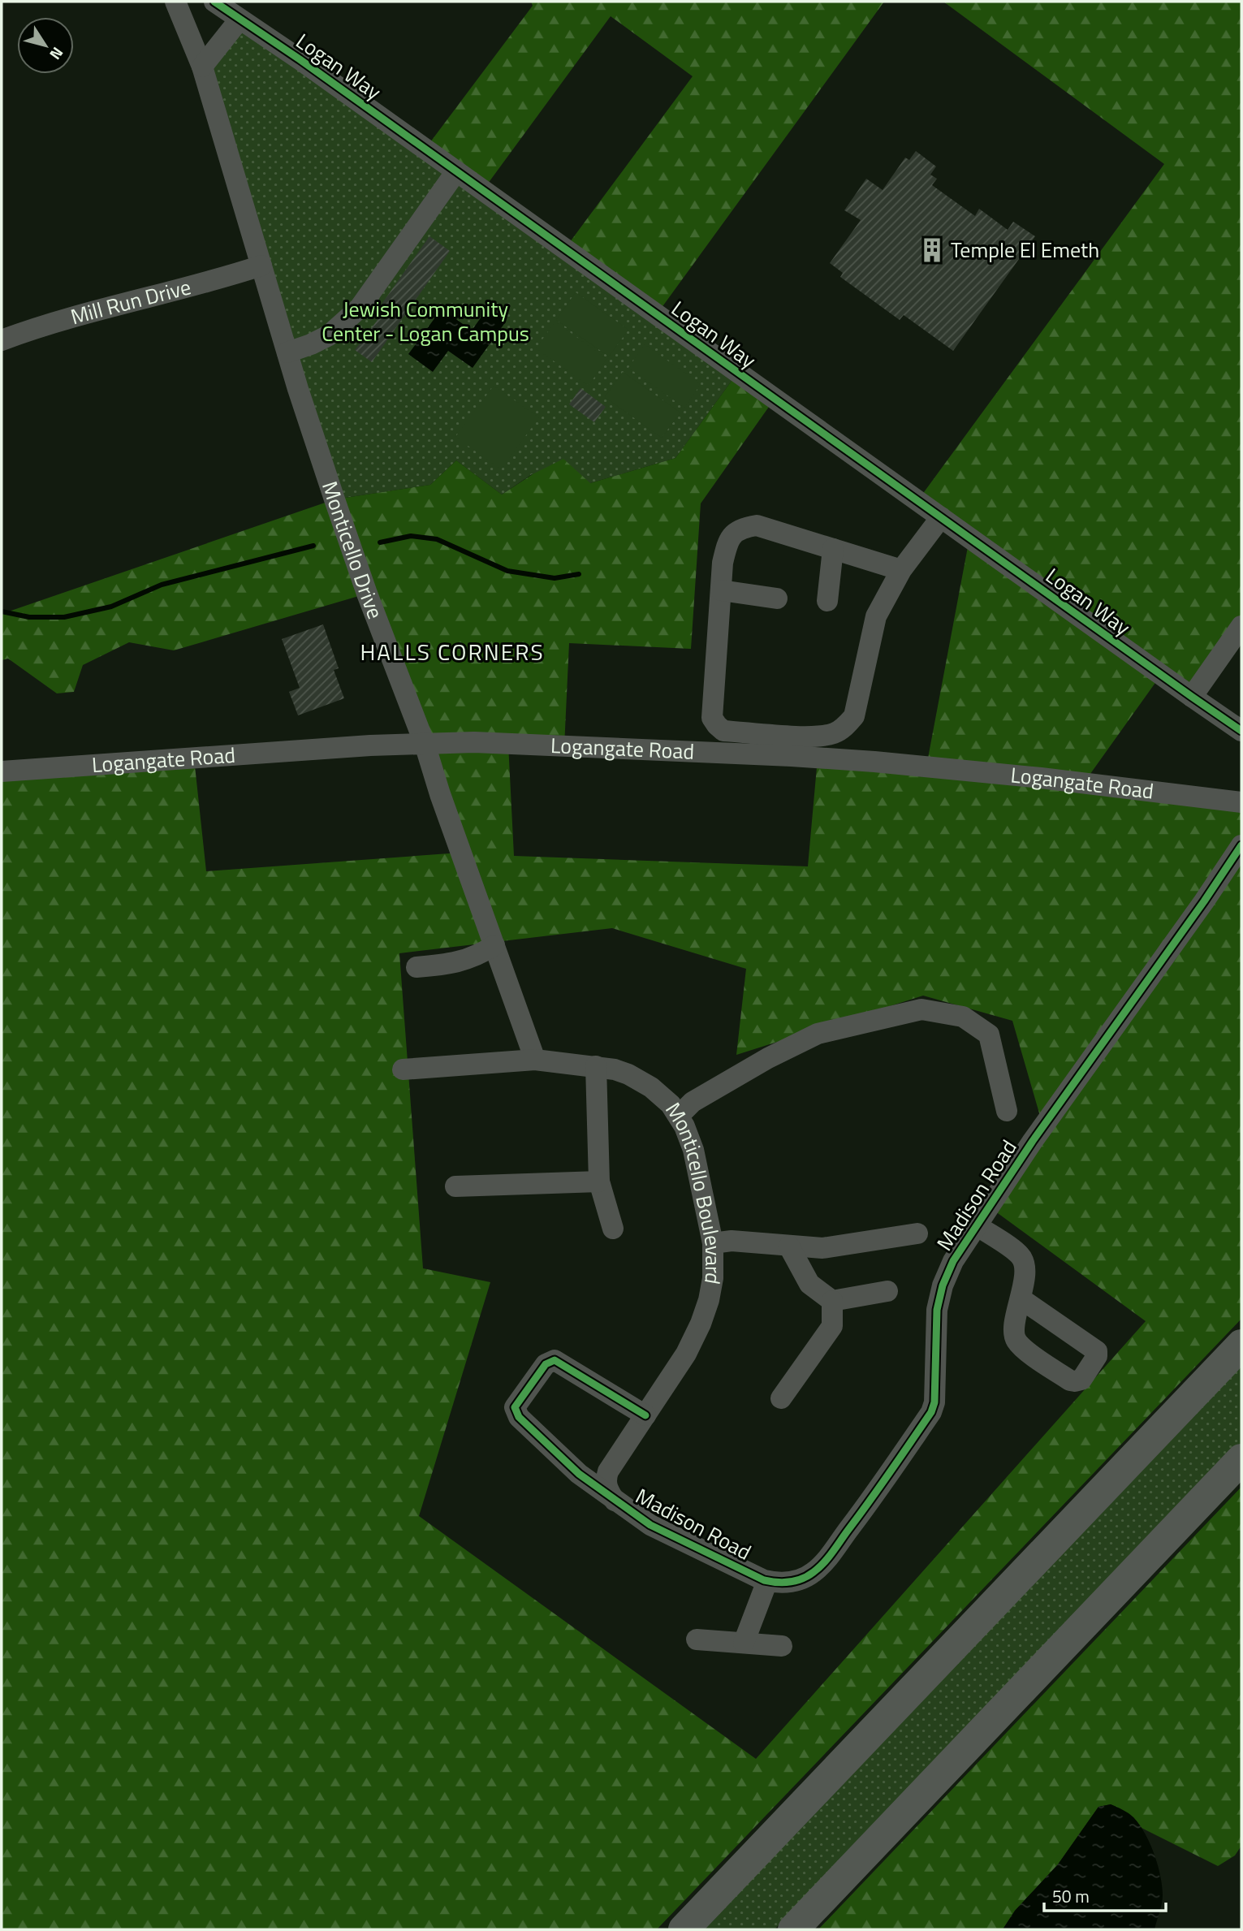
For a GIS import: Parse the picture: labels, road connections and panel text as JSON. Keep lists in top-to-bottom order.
{
  "streets": {
    "street": [
      "Logan Way",
      "Mill Run Drive",
      "Monticello Drive",
      "Logangate Road",
      "Madison Road",
      "Monticello Boulevard"
    ]
  },
  "crossings": [
    ["Mill Run Drive", "Monticello Drive"],
    ["Monticello Drive", "Logangate Road"],
    ["Monticello Drive", "Monticello Boulevard"],
    ["Madison Road", "Monticello Boulevard"]
  ],
  "districts": ["HALLS CORNERS"],
  "parks": ["Jewish Community Center - Logan Campus"],
  "places": {
    "building": ["Temple El Emeth"]
  },
  "scale_bar": "50 m",
  "north": "bottom right"
}
